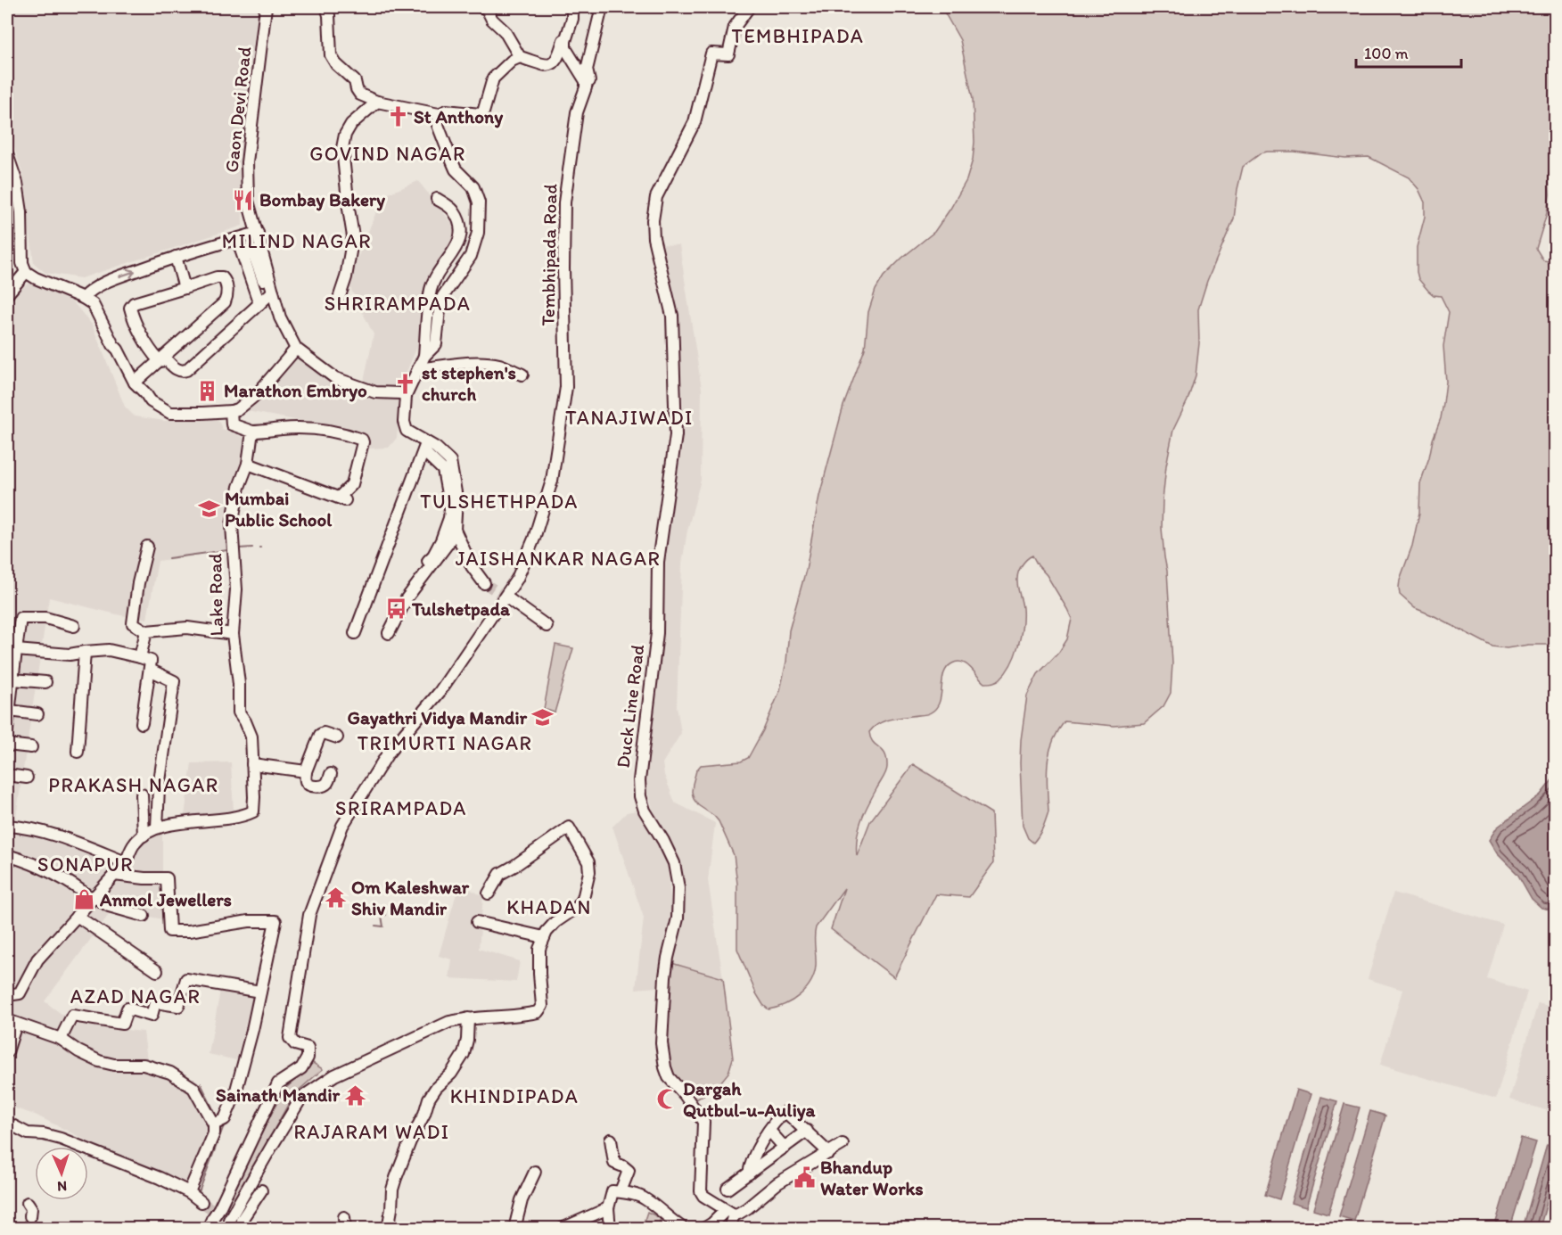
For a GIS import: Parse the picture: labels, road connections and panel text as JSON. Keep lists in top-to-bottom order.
{
  "streets": {
    "street": [
      "Gaon Devi Road",
      "Tembhipada Road",
      "Lake Road",
      "Duck Line Road"
    ]
  },
  "districts": [
    "TEMBHIPADA",
    "GOVIND NAGAR",
    "MILIND NAGAR",
    "SHRIRAMPADA",
    "TANAJIWADI",
    "TULSHETHPADA",
    "JAISHANKAR NAGAR",
    "TRIMURTI NAGAR",
    "PRAKASH NAGAR",
    "SRIRAMPADA",
    "SONAPUR",
    "KHADAN",
    "AZAD NAGAR",
    "KHINDIPADA",
    "RAJARAM WADI"
  ],
  "places": {
    "church": ["St Anthony", "st stephen's church"],
    "restaurant": ["Bombay Bakery"],
    "building": ["Marathon Embryo"],
    "school or university": ["Mumbai Public School", "Gayathri Vidya Mandir"],
    "bus stop": ["Tulshetpada"],
    "temple": ["Om Kaleshwar Shiv Mandir", "Sainath Mandir"],
    "shop": ["Anmol Jewellers"],
    "mosque": ["Dargah Qutbul-u-Auliya"],
    "public building": ["Bhandup Water Works"]
  },
  "scale_bar": "100 m",
  "north": "bottom"
}
